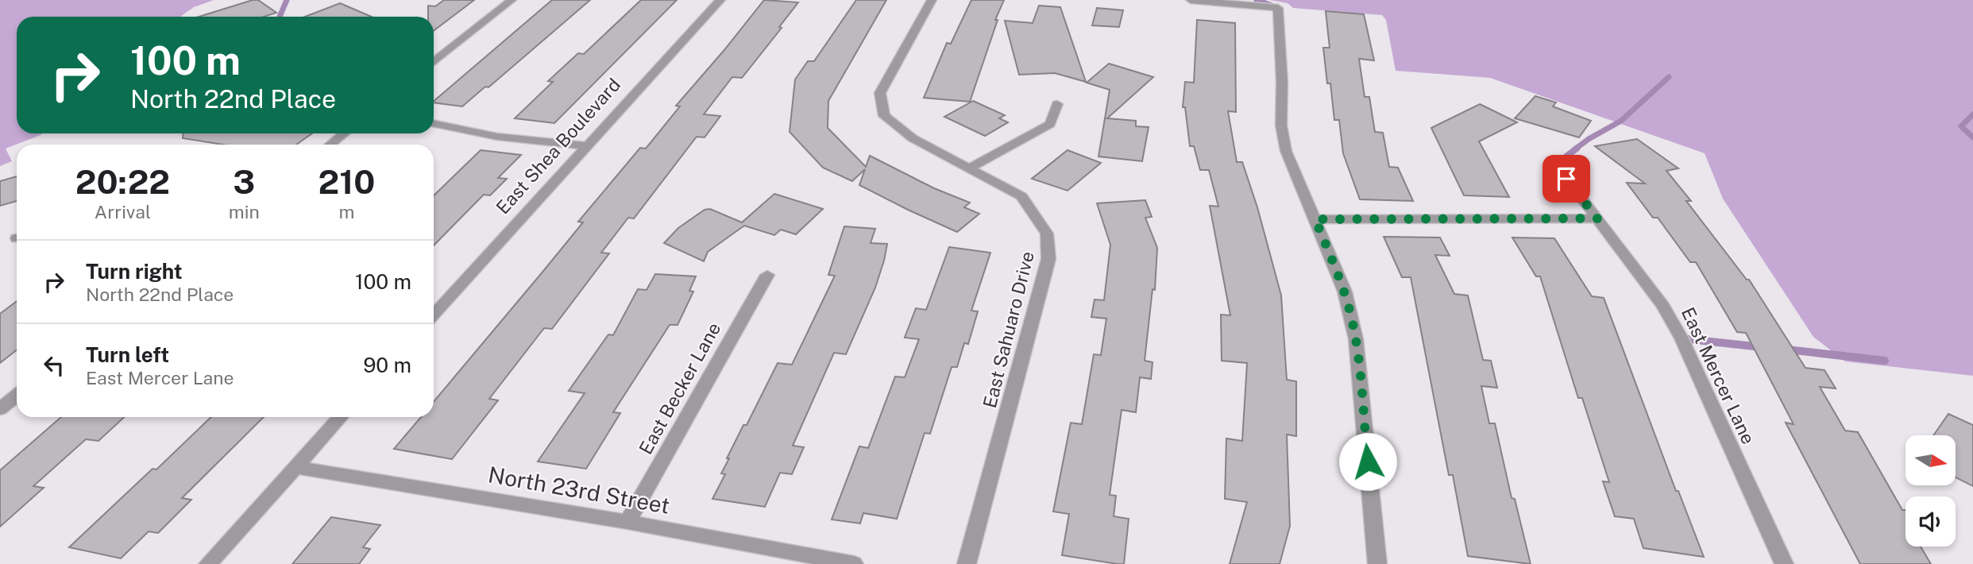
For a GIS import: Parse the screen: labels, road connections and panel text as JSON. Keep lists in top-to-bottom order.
{
  "streets": {
    "street": [
      "East Shea Boulevard",
      "East Sahuaro Drive",
      "East Mercer Lane",
      "East Becker Lane",
      "North 23rd Street"
    ]
  },
  "crossings": [
    ["East Becker Lane", "North 23rd Street"]
  ],
  "north": "right",
  "page": {
    "turn": ["100 m", "North 22nd Place"],
    "eta": [
      "20:22",
      "Arrival",
      "3",
      "min",
      "210",
      "m"
    ],
    "list": [
      {
        "name": "Turn right",
        "note": "North 22nd Place",
        "value": "100 m"
      },
      {
        "name": "Turn left",
        "note": "East Mercer Lane",
        "value": "90 m"
      }
    ]
  }
}
